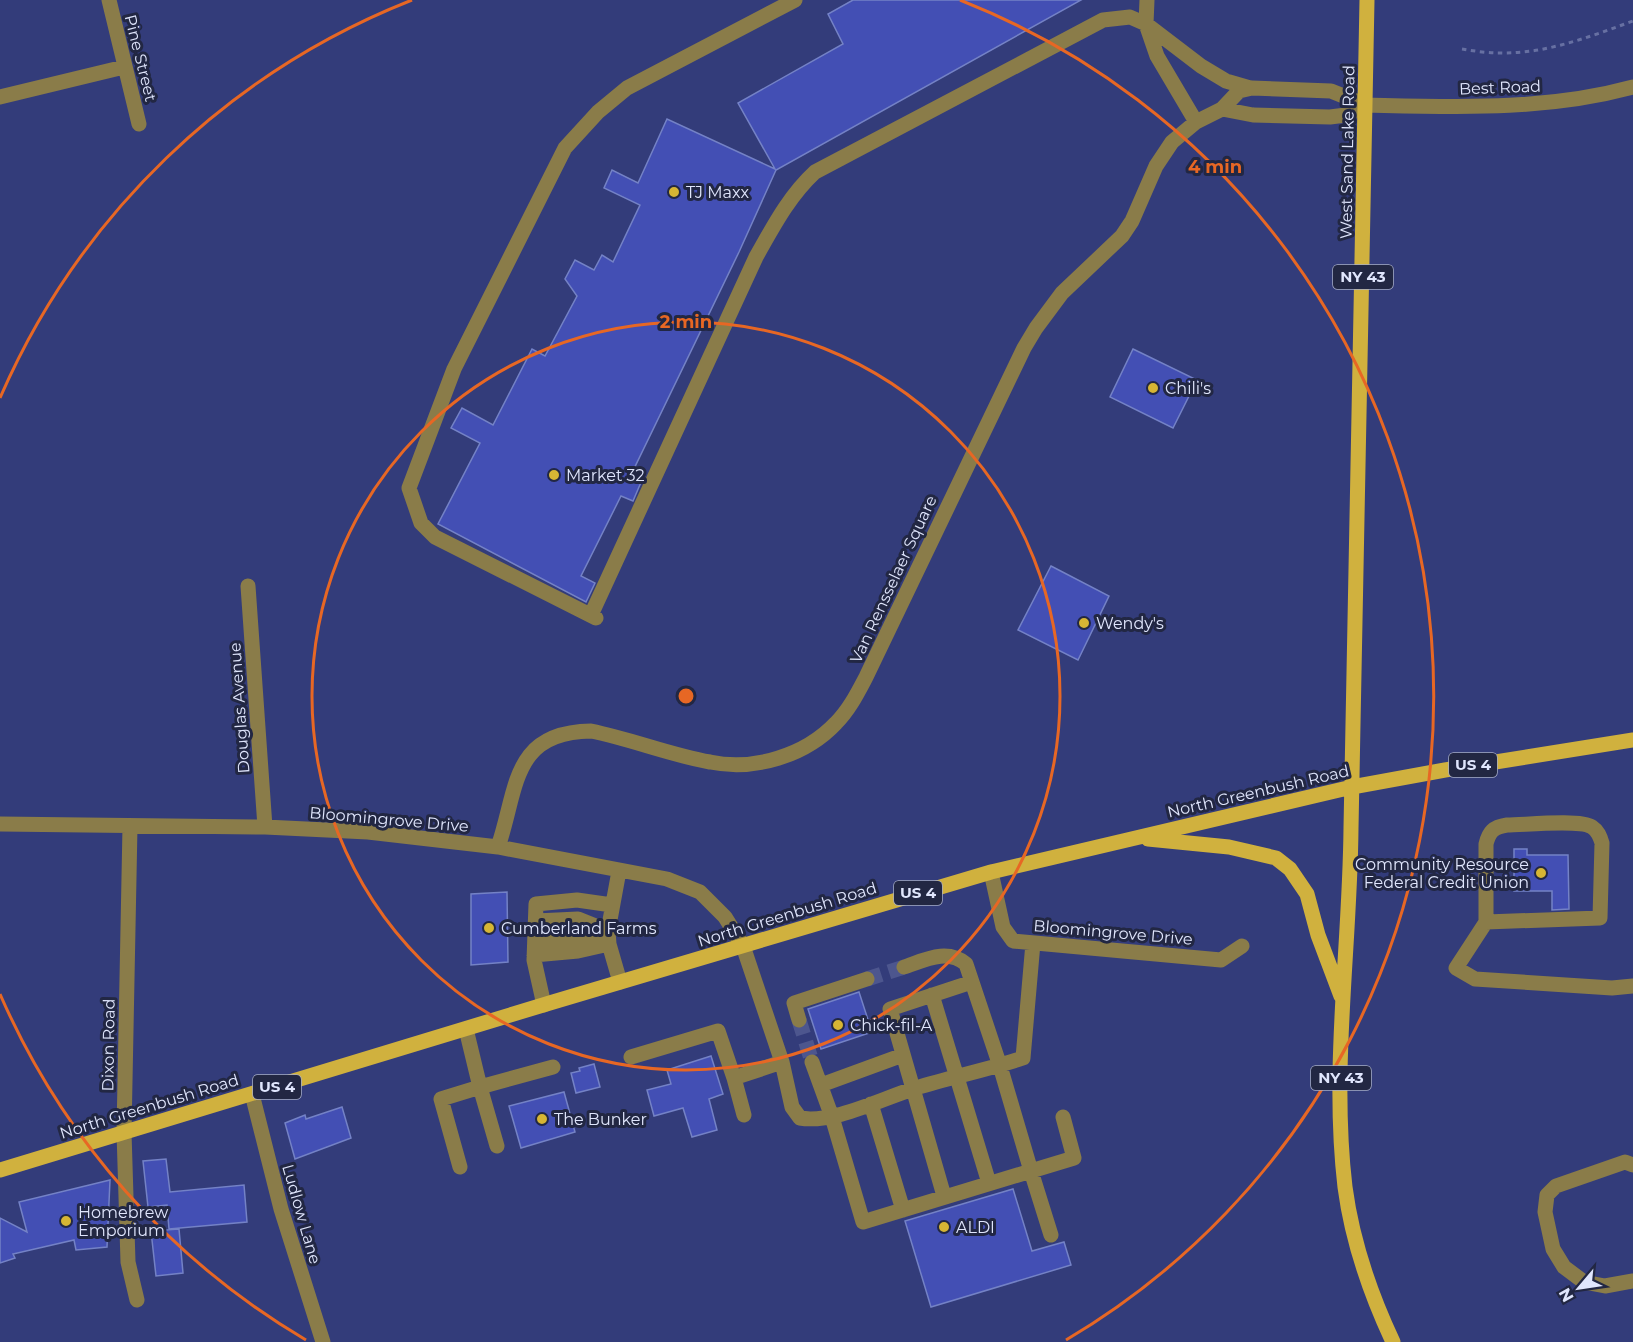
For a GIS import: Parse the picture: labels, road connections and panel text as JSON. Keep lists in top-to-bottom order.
{
  "streets": {
    "main road": [
      "West Sand Lake Road",
      "NY 43",
      "US 4",
      "North Greenbush Road"
    ],
    "street": [
      "Pine Street",
      "Best Road",
      "Van Rensselaer Square",
      "Douglas Avenue",
      "Bloomingrove Drive",
      "Dixon Road",
      "Ludlow Lane"
    ]
  },
  "crossings": [
    ["Best Road", "West Sand Lake Road"],
    ["West Sand Lake Road", "NY 43"],
    ["West Sand Lake Road", "North Greenbush Road"],
    ["NY 43", "North Greenbush Road"],
    ["Van Rensselaer Square", "Bloomingrove Drive"],
    ["Douglas Avenue", "Bloomingrove Drive"],
    ["North Greenbush Road", "Bloomingrove Drive"],
    ["North Greenbush Road", "Dixon Road"],
    ["North Greenbush Road", "Ludlow Lane"],
    ["Bloomingrove Drive", "Dixon Road"]
  ],
  "places": [
    "TJ Maxx",
    "Chili's",
    "Market 32",
    "Wendy's",
    "Community Resource Federal Credit Union",
    "Cumberland Farms",
    "Chick-fil-A",
    "The Bunker",
    "Homebrew Emporium",
    "ALDI"
  ],
  "north": "bottom left",
  "rings": ["4 min", "2 min"]
}
